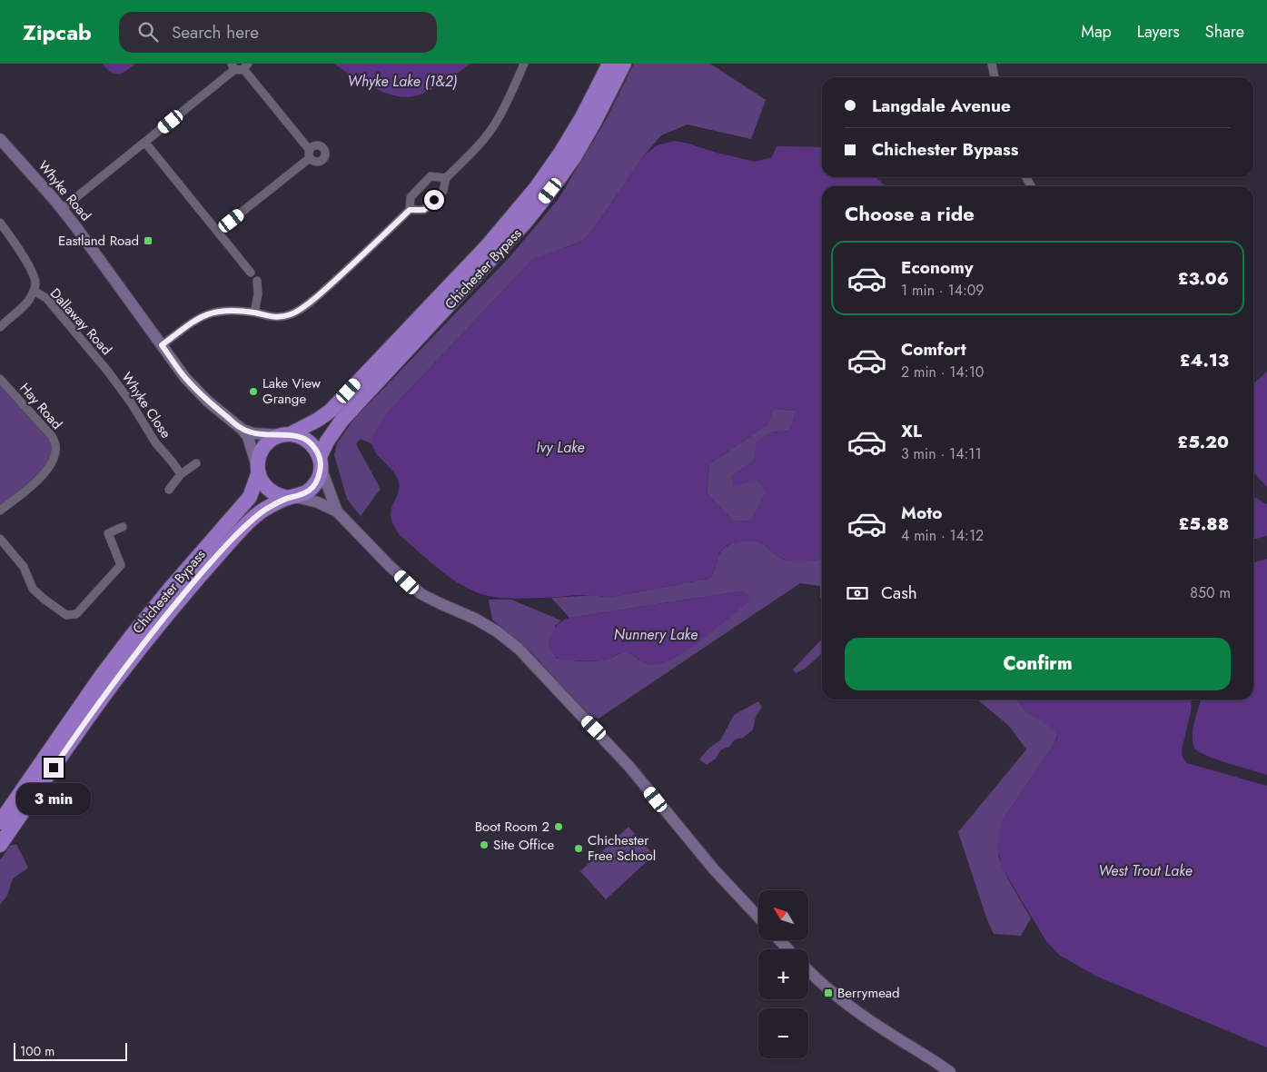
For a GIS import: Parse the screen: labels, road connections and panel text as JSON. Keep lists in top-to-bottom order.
{
  "streets": {
    "highway": ["Chichester Bypass"],
    "main road": ["Whyke Road"],
    "street": ["Dallaway Road", "Whyke Close", "Hay Road"]
  },
  "crossings": [
    ["Whyke Road", "Chichester Bypass"],
    ["Dallaway Road", "Whyke Close"]
  ],
  "water": [
    "Whyke Lake (1&2)",
    "Ivy Lake",
    "Nunnery Lake",
    "West Trout Lake"
  ],
  "places": {
    "transit": ["Eastland Road", "Berrymead"],
    "other": [
      "Lake View Grange",
      "Boot Room 2",
      "Site Office",
      "Chichester Free School"
    ]
  },
  "scale_bar": "100 m",
  "north": "top left",
  "page": {
    "header": "Zipcab",
    "search": "Search here",
    "nav": ["Map", "Layers", "Share"],
    "banner": ["Langdale Avenue", "Chichester Bypass"],
    "heading": "Choose a ride",
    "list": [
      {
        "name": "Economy",
        "note": "1 min · 14:09",
        "value": "£3.06"
      },
      {
        "name": "Comfort",
        "note": "2 min · 14:10",
        "value": "£4.13"
      },
      {
        "name": "XL",
        "note": "3 min · 14:11",
        "value": "£5.20"
      },
      {
        "name": "Moto",
        "note": "4 min · 14:12",
        "value": "£5.88"
      }
    ],
    "pay": ["Cash", "850 m"],
    "buttons": "Confirm",
    "bubble": "3 min",
    "map_buttons": ["+", "−"],
    "scale": "100 m"
  }
}
